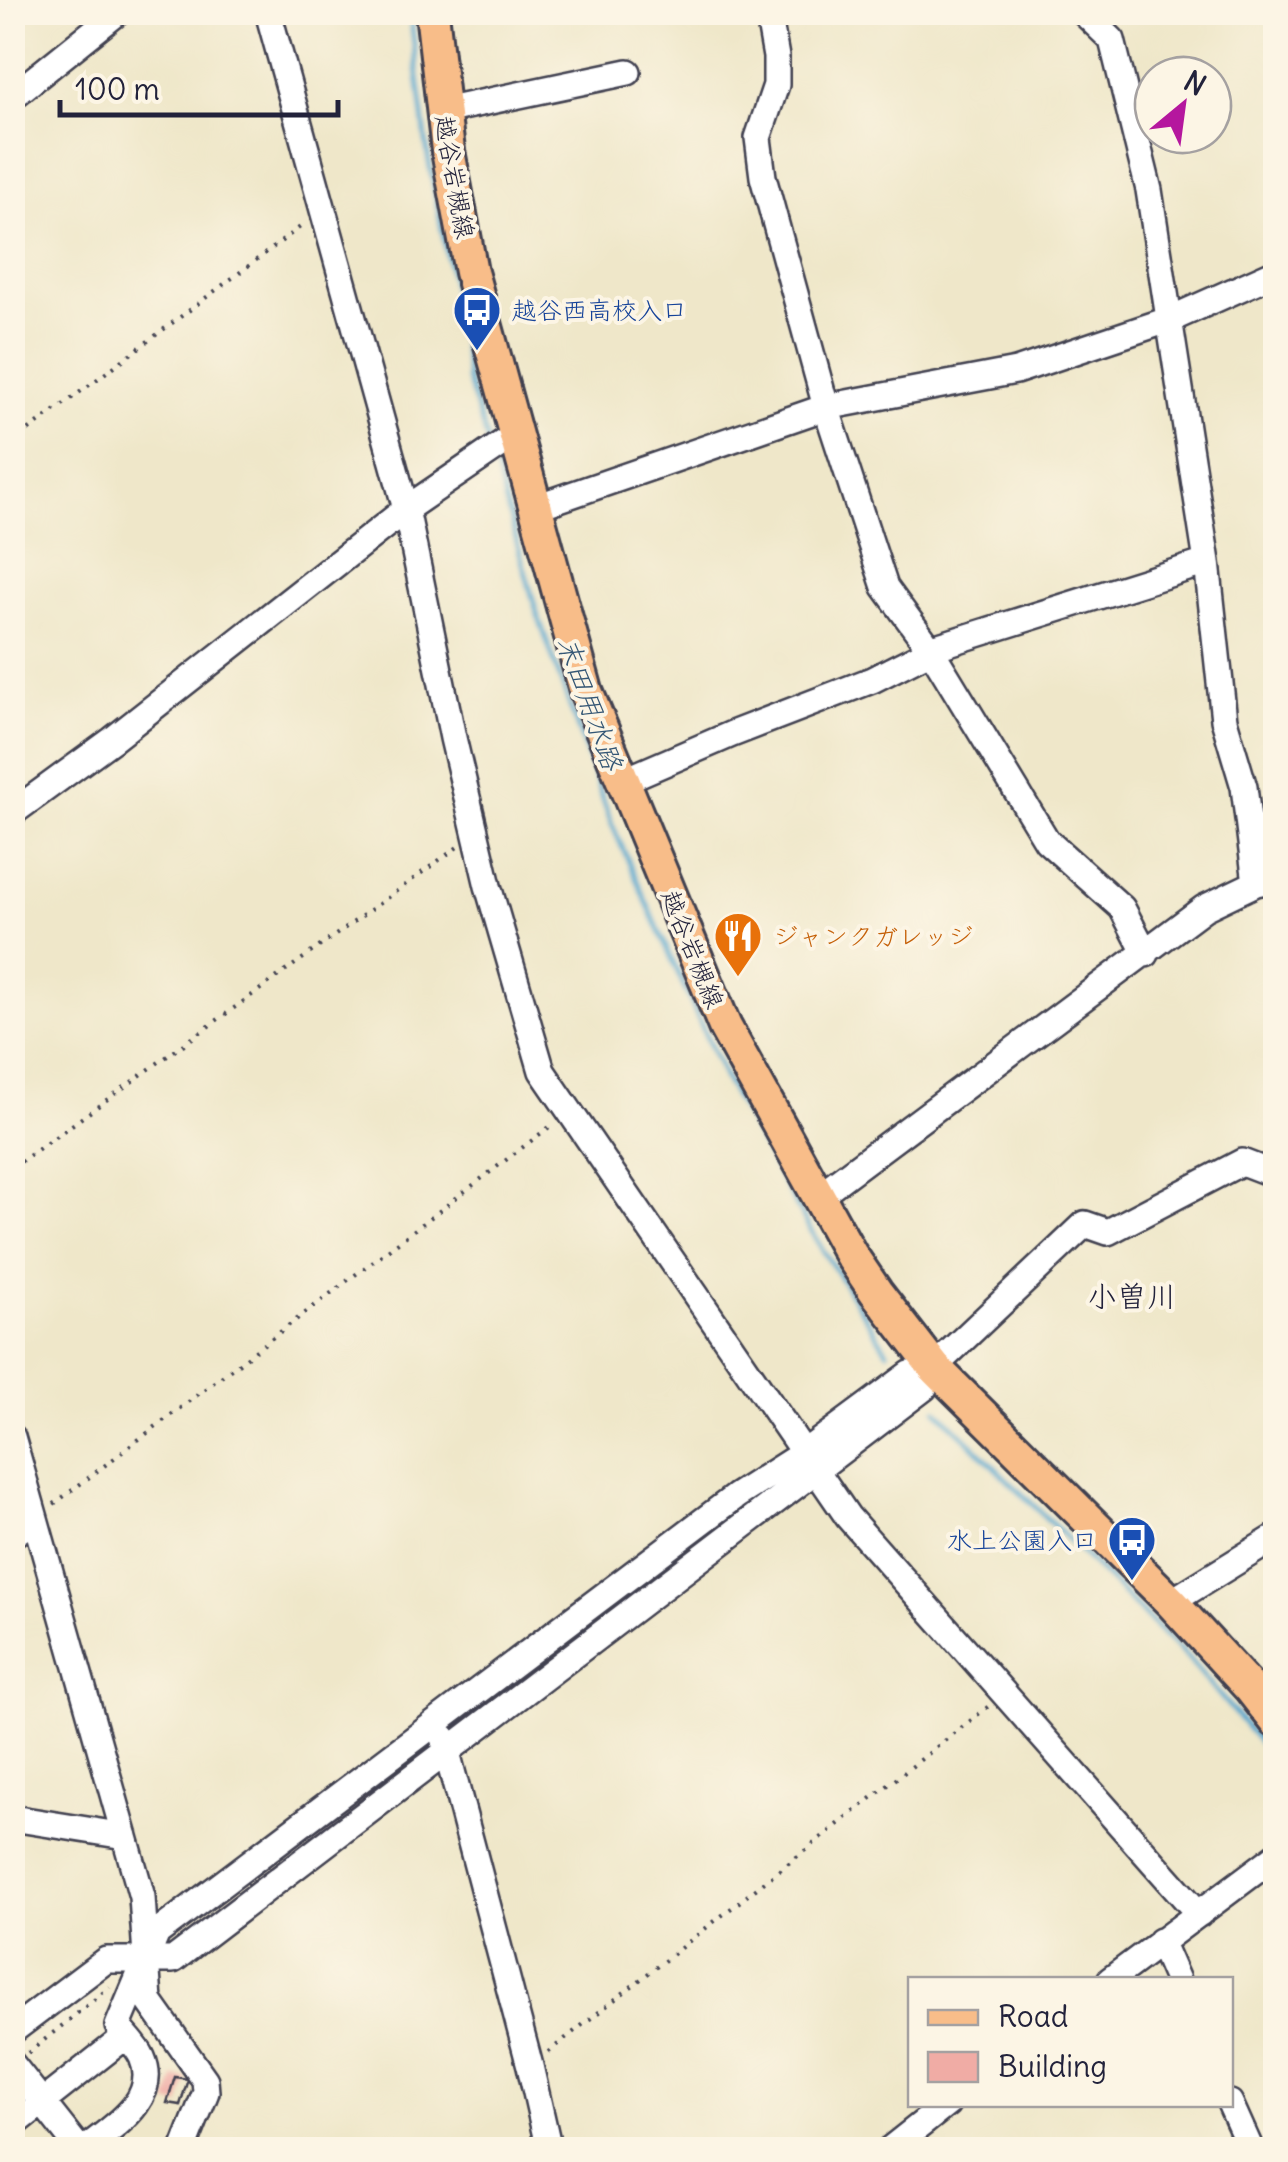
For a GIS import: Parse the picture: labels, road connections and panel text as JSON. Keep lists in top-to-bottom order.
{
  "streets": {
    "main road": ["越谷岩槻線"]
  },
  "districts": ["小曽川"],
  "water": ["末田用水路"],
  "places": {
    "bus stop": ["越谷西高校入口", "水上公園入口"],
    "restaurant": ["ジャンクガレッジ"]
  },
  "legend": ["Road", "Building"],
  "scale_bar": "100 m",
  "north": "top right"
}
